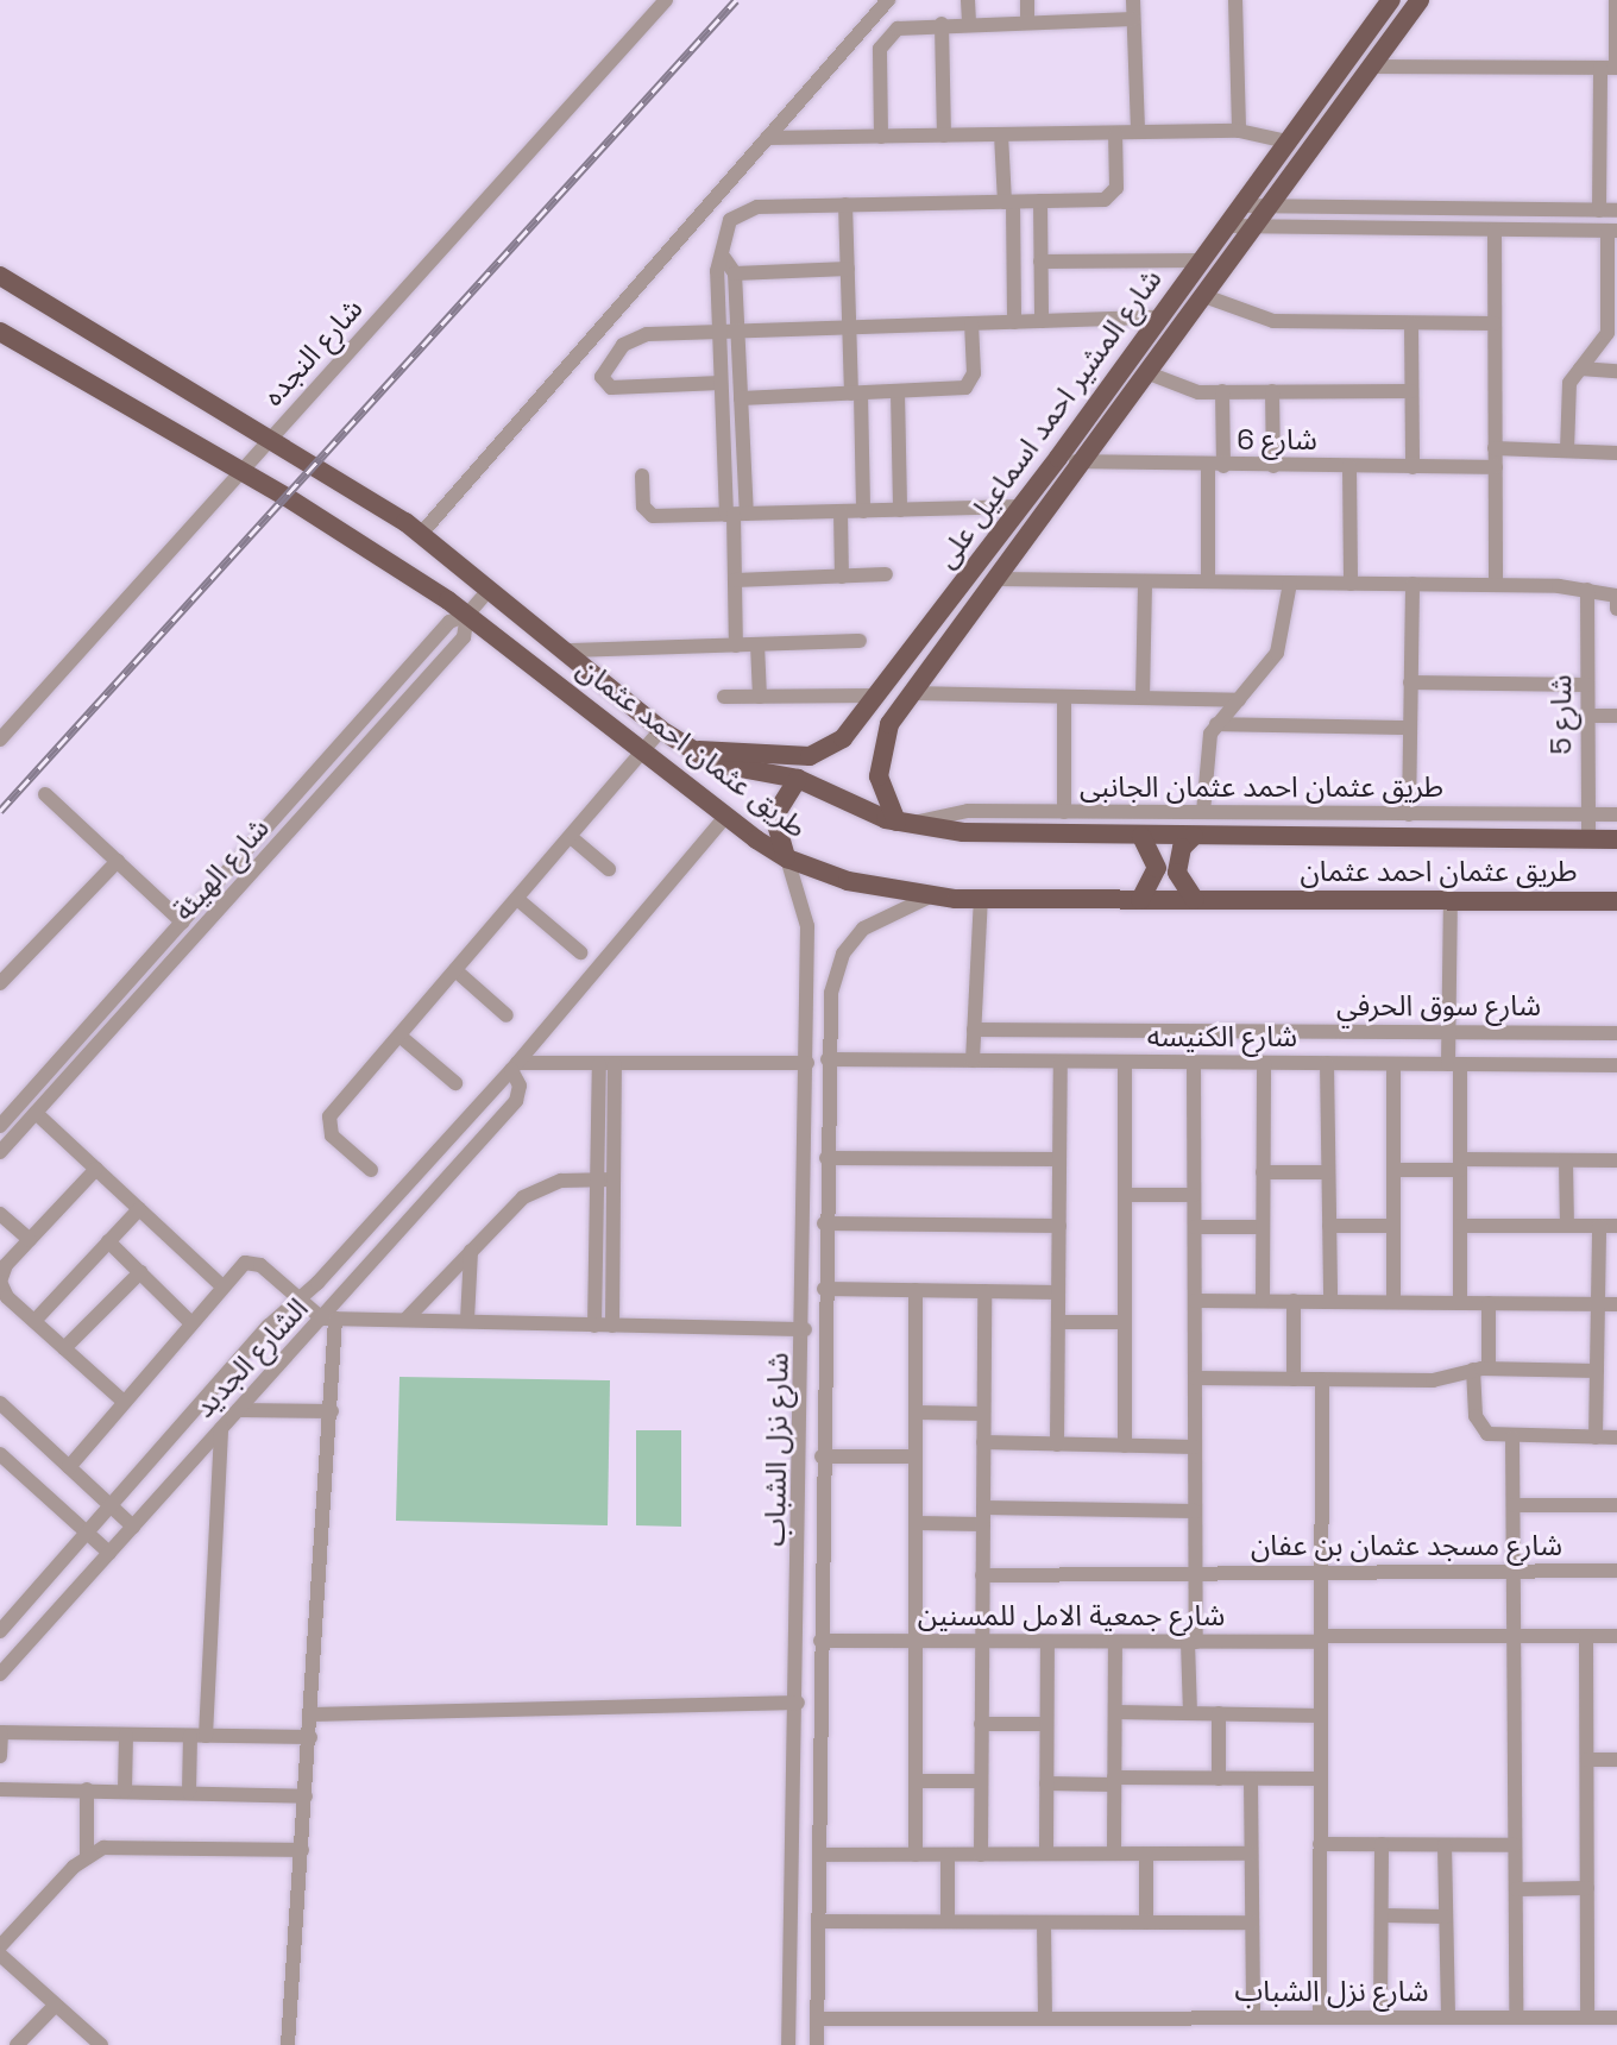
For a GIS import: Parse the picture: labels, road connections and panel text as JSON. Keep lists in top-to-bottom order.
{
  "streets": {
    "main road": ["شارع المشير احمد اسماعيل على", "طريق عثمان احمد عثمان"],
    "street": [
      "شارع النجده",
      "شارع 6",
      "شارع 5",
      "طريق عثمان احمد عثمان الجانبى",
      "شارع الهيئة",
      "شارع سوق الحرفي",
      "شارع الكنيسه",
      "الشارع الجديد",
      "شارع نزل الشباب",
      "شارع مسجد عثمان بن عفان",
      "شارع جمعية الامل للمسنين"
    ]
  },
  "crossings": [
    ["شارع النجده", "طريق عثمان احمد عثمان"],
    ["شارع المشير احمد اسماعيل على", "شارع 6"],
    ["شارع المشير احمد اسماعيل على", "طريق عثمان احمد عثمان"],
    ["شارع المشير احمد اسماعيل على", "طريق عثمان احمد عثمان الجانبى"],
    ["شارع 5", "طريق عثمان احمد عثمان"],
    ["شارع 5", "طريق عثمان احمد عثمان الجانبى"],
    ["طريق عثمان احمد عثمان", "طريق عثمان احمد عثمان الجانبى"],
    ["طريق عثمان احمد عثمان", "شارع الهيئة"],
    ["طريق عثمان احمد عثمان", "الشارع الجديد"],
    ["طريق عثمان احمد عثمان", "شارع نزل الشباب"],
    ["شارع الكنيسه", "شارع نزل الشباب"],
    ["شارع نزل الشباب", "شارع جمعية الامل للمسنين"]
  ]
}
